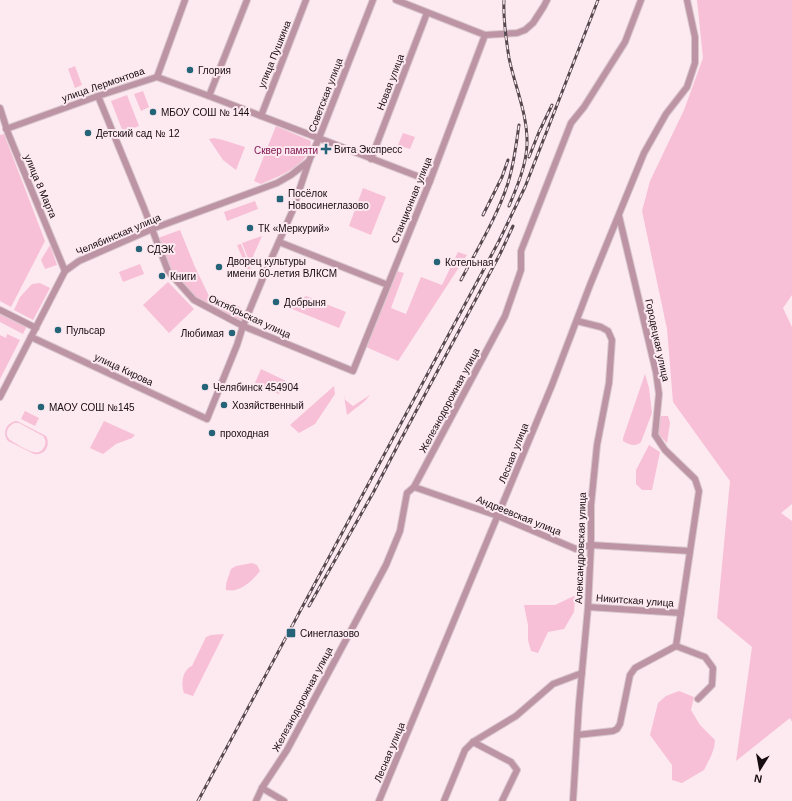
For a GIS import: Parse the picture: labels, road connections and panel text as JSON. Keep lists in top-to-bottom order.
{
  "streets": {
    "street": [
      "улица Пушкина",
      "Новая улица",
      "улица Лермонтова",
      "Советская улица",
      "улица 8 Марта",
      "Станционная улица",
      "Челябинская улица",
      "Октябрьская улица",
      "Городецкая улица",
      "улица Кирова",
      "Железнодорожная улица",
      "Лесная улица",
      "Андреевская улица",
      "Александровская улица",
      "Никитская улица"
    ]
  },
  "crossings": [
    ["улица Пушкина", "улица Лермонтова"],
    ["Новая улица", "улица Лермонтова"],
    ["улица Лермонтова", "Советская улица"],
    ["улица Лермонтова", "улица 8 Марта"],
    ["улица Лермонтова", "Станционная улица"],
    ["улица Лермонтова", "Октябрьская улица"],
    ["Советская улица", "Челябинская улица"],
    ["Советская улица", "Октябрьская улица"],
    ["Советская улица", "улица Кирова"],
    ["улица 8 Марта", "Челябинская улица"],
    ["Станционная улица", "Октябрьская улица"],
    ["Челябинская улица", "Октябрьская улица"],
    ["Челябинская улица", "улица Кирова"],
    ["Городецкая улица", "Лесная улица"],
    ["Городецкая улица", "Андреевская улица"],
    ["Городецкая улица", "Никитская улица"],
    ["Железнодорожная улица", "Андреевская улица"],
    ["Лесная улица", "Андреевская улица"],
    ["Лесная улица", "Александровская улица"],
    ["Андреевская улица", "Александровская улица"],
    ["Александровская улица", "Никитская улица"]
  ],
  "parks": ["Сквер памяти"],
  "places": {
    "other": [
      "Глория",
      "МБОУ СОШ № 144",
      "Детский сад № 12",
      "ТК «Меркурий»",
      "СДЭК",
      "Котельная",
      "Дворец культуры имени 60-летия ВЛКСМ",
      "Книги",
      "Добрыня",
      "Пульсар",
      "Любимая",
      "Челябинск 454904",
      "Хозяйственный",
      "МАОУ СОШ №145",
      "проходная"
    ],
    "health": ["Вита Экспресс"],
    "transit": ["Посёлок Новосинеглазово", "Синеглазово"]
  },
  "north": "bottom"
}
